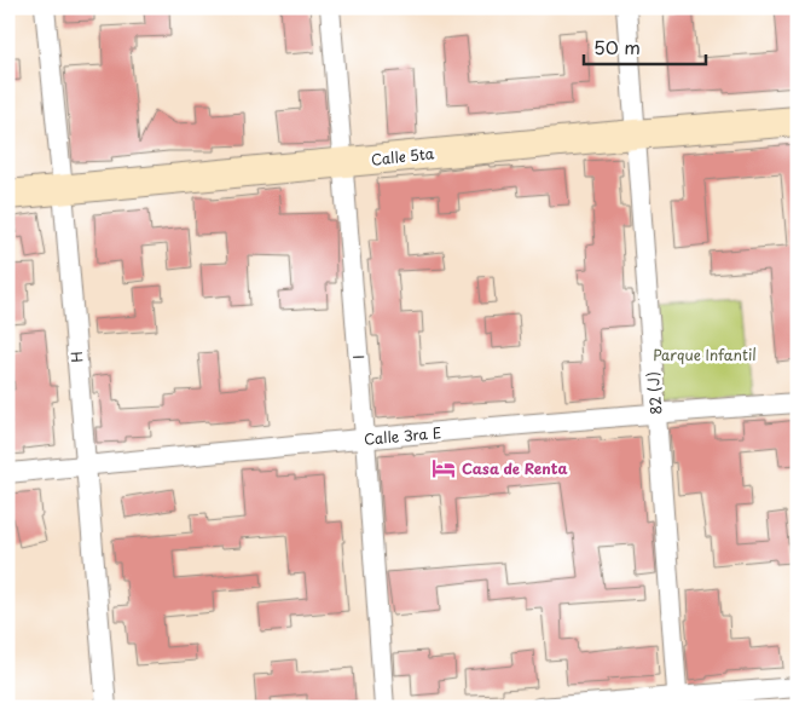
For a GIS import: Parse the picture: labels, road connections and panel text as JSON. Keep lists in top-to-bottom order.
{
  "streets": {
    "street": [
      "Calle 5ta",
      "H",
      "I",
      "82 (J)",
      "Calle 3ra E"
    ]
  },
  "crossings": [
    ["Calle 5ta", "H"],
    ["Calle 5ta", "I"],
    ["Calle 5ta", "82 (J)"],
    ["H", "Calle 3ra E"],
    ["I", "Calle 3ra E"],
    ["82 (J)", "Calle 3ra E"]
  ],
  "parks": ["Parque Infantil"],
  "places": {
    "hotel": ["Casa de Renta"]
  },
  "scale_bar": "50 m"
}
